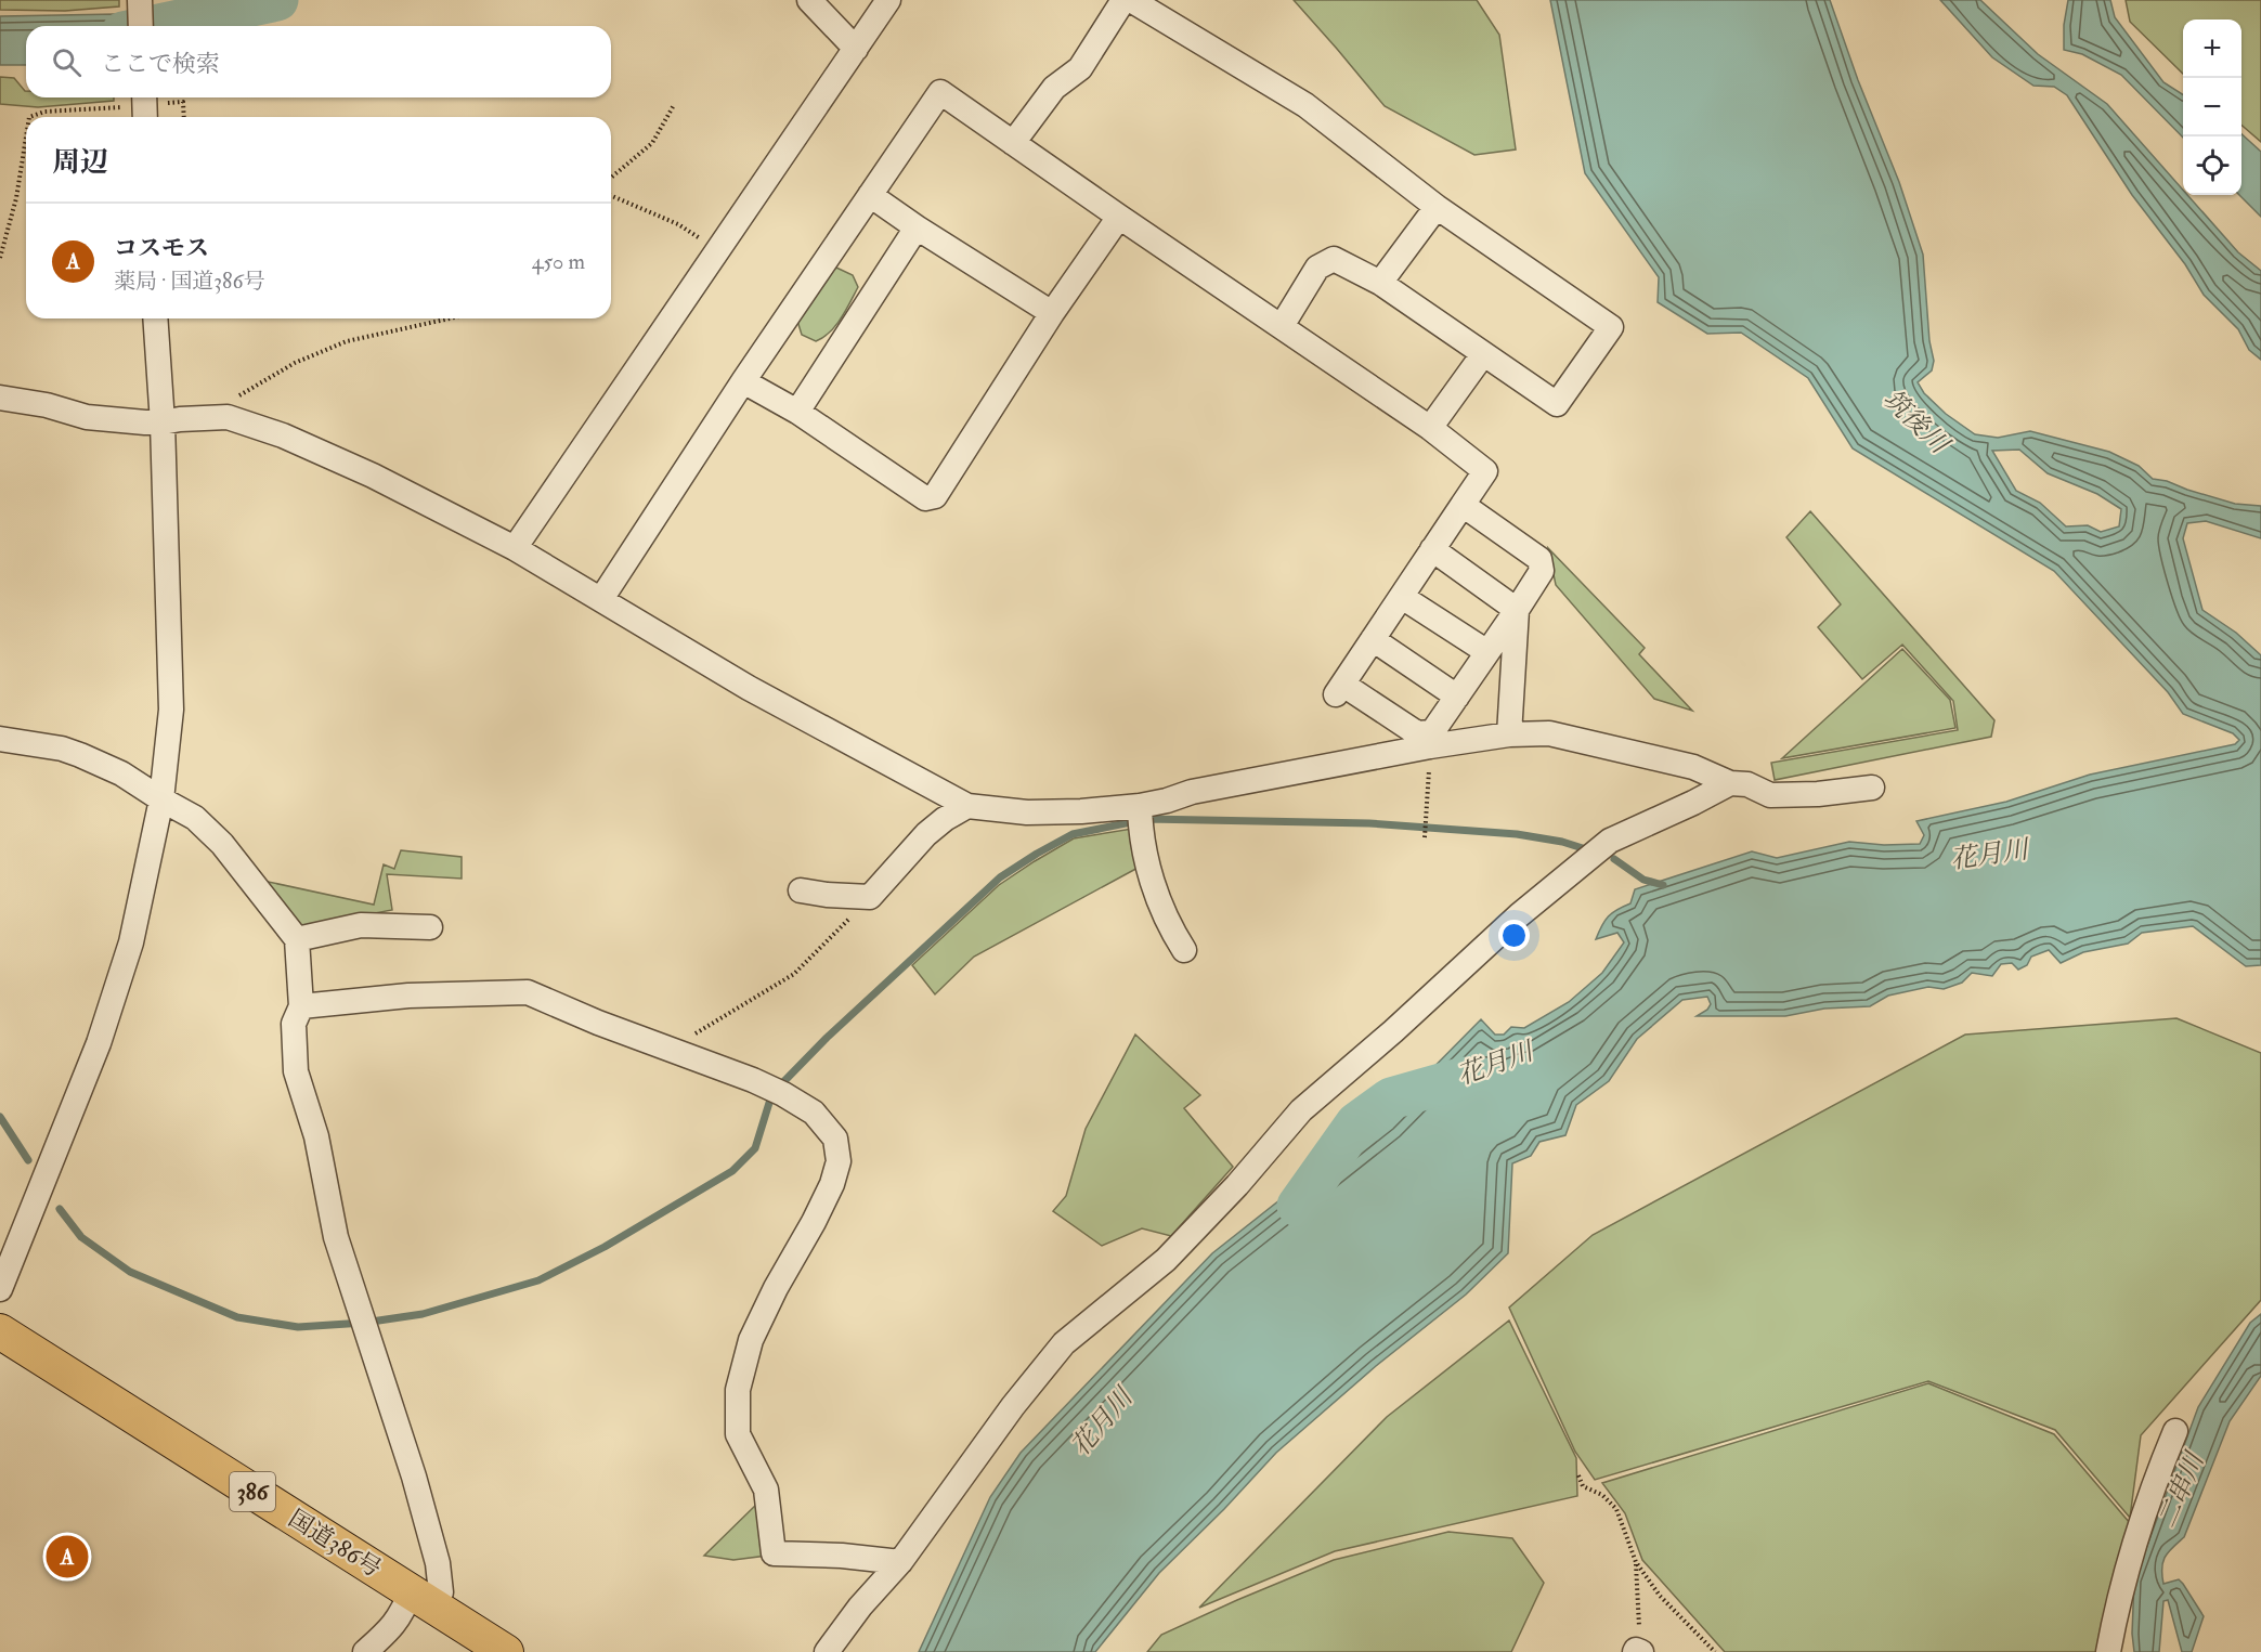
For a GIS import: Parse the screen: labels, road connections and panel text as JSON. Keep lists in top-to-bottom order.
{
  "streets": {
    "highway": ["386", "国道386号"]
  },
  "water": ["筑後川", "花月川", "二串川"],
  "page": {
    "map_buttons": ["+", "−"],
    "search": "ここで検索",
    "heading": "周辺",
    "list": [
      {
        "mark": "A",
        "name": "コスモス",
        "note": "薬局 · 国道386号",
        "value": "450 m"
      }
    ],
    "pins": "A"
  }
}
